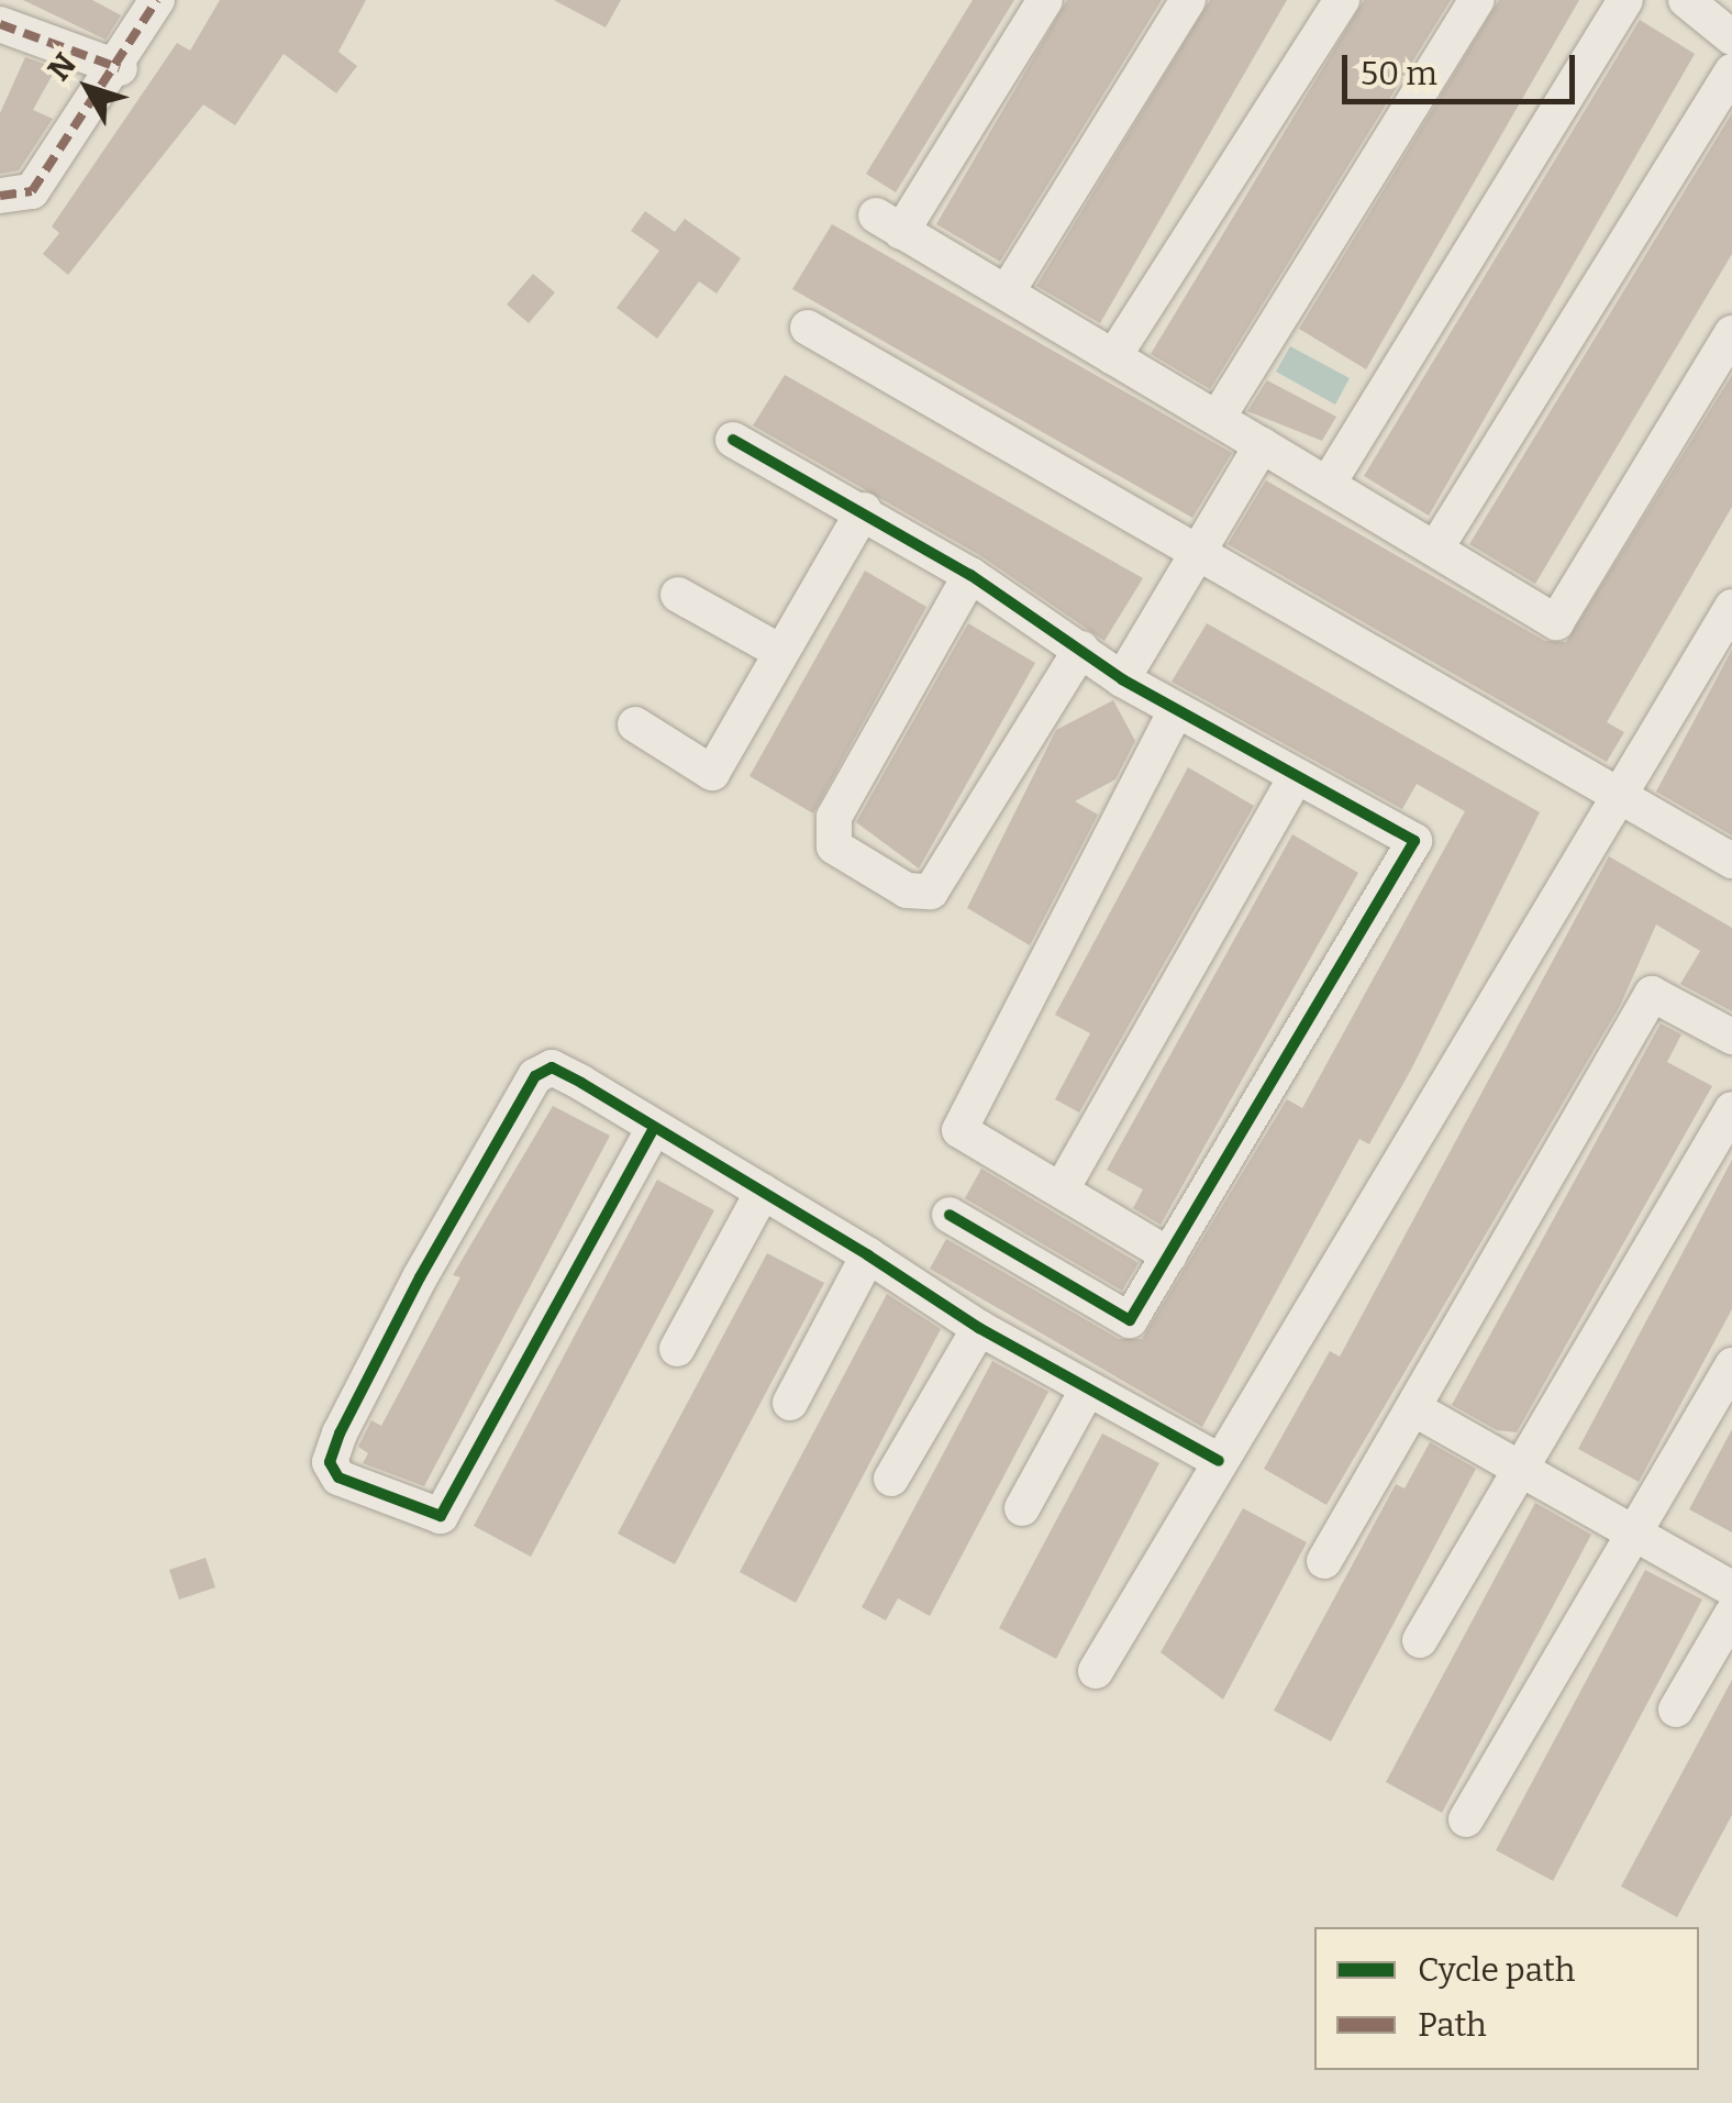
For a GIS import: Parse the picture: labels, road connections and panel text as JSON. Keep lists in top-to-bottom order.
{
  "legend": ["Cycle path", "Path"],
  "scale_bar": "50 m",
  "north": "top left"
}
